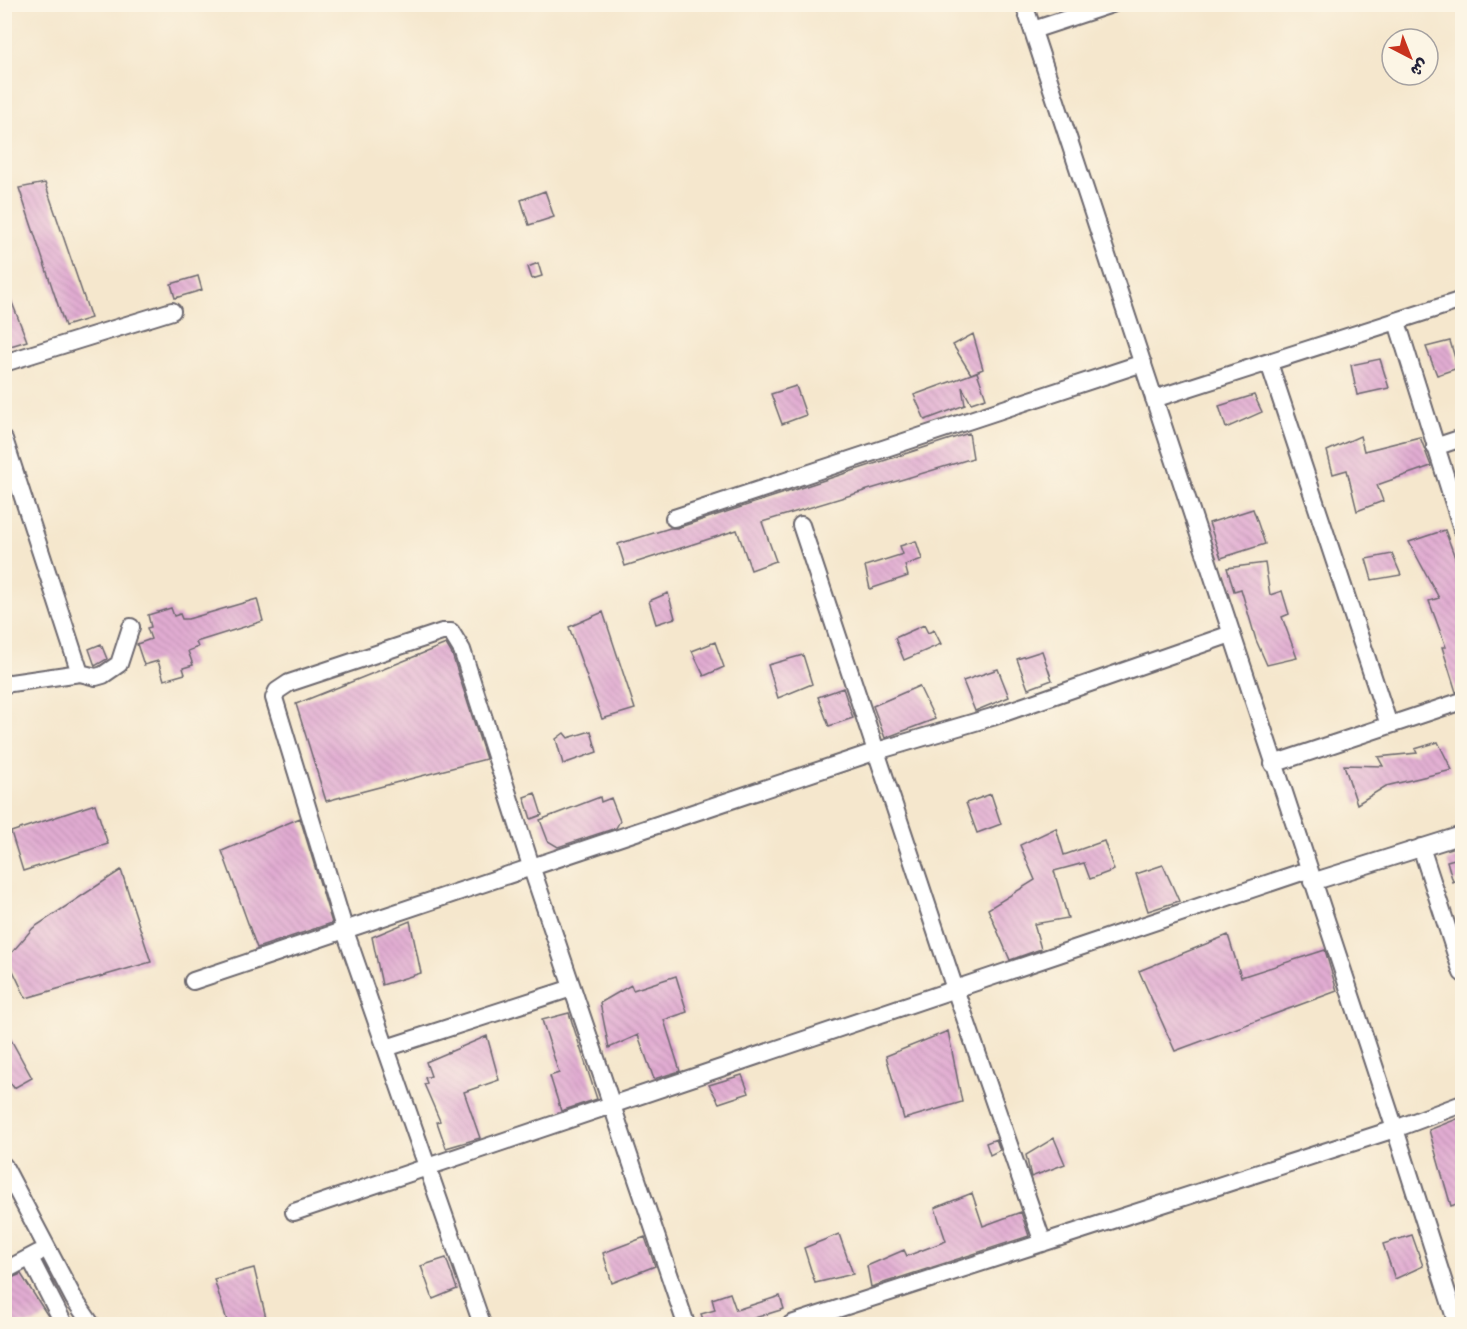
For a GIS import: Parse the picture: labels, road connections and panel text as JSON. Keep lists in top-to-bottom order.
{
  "north": "bottom right"
}
